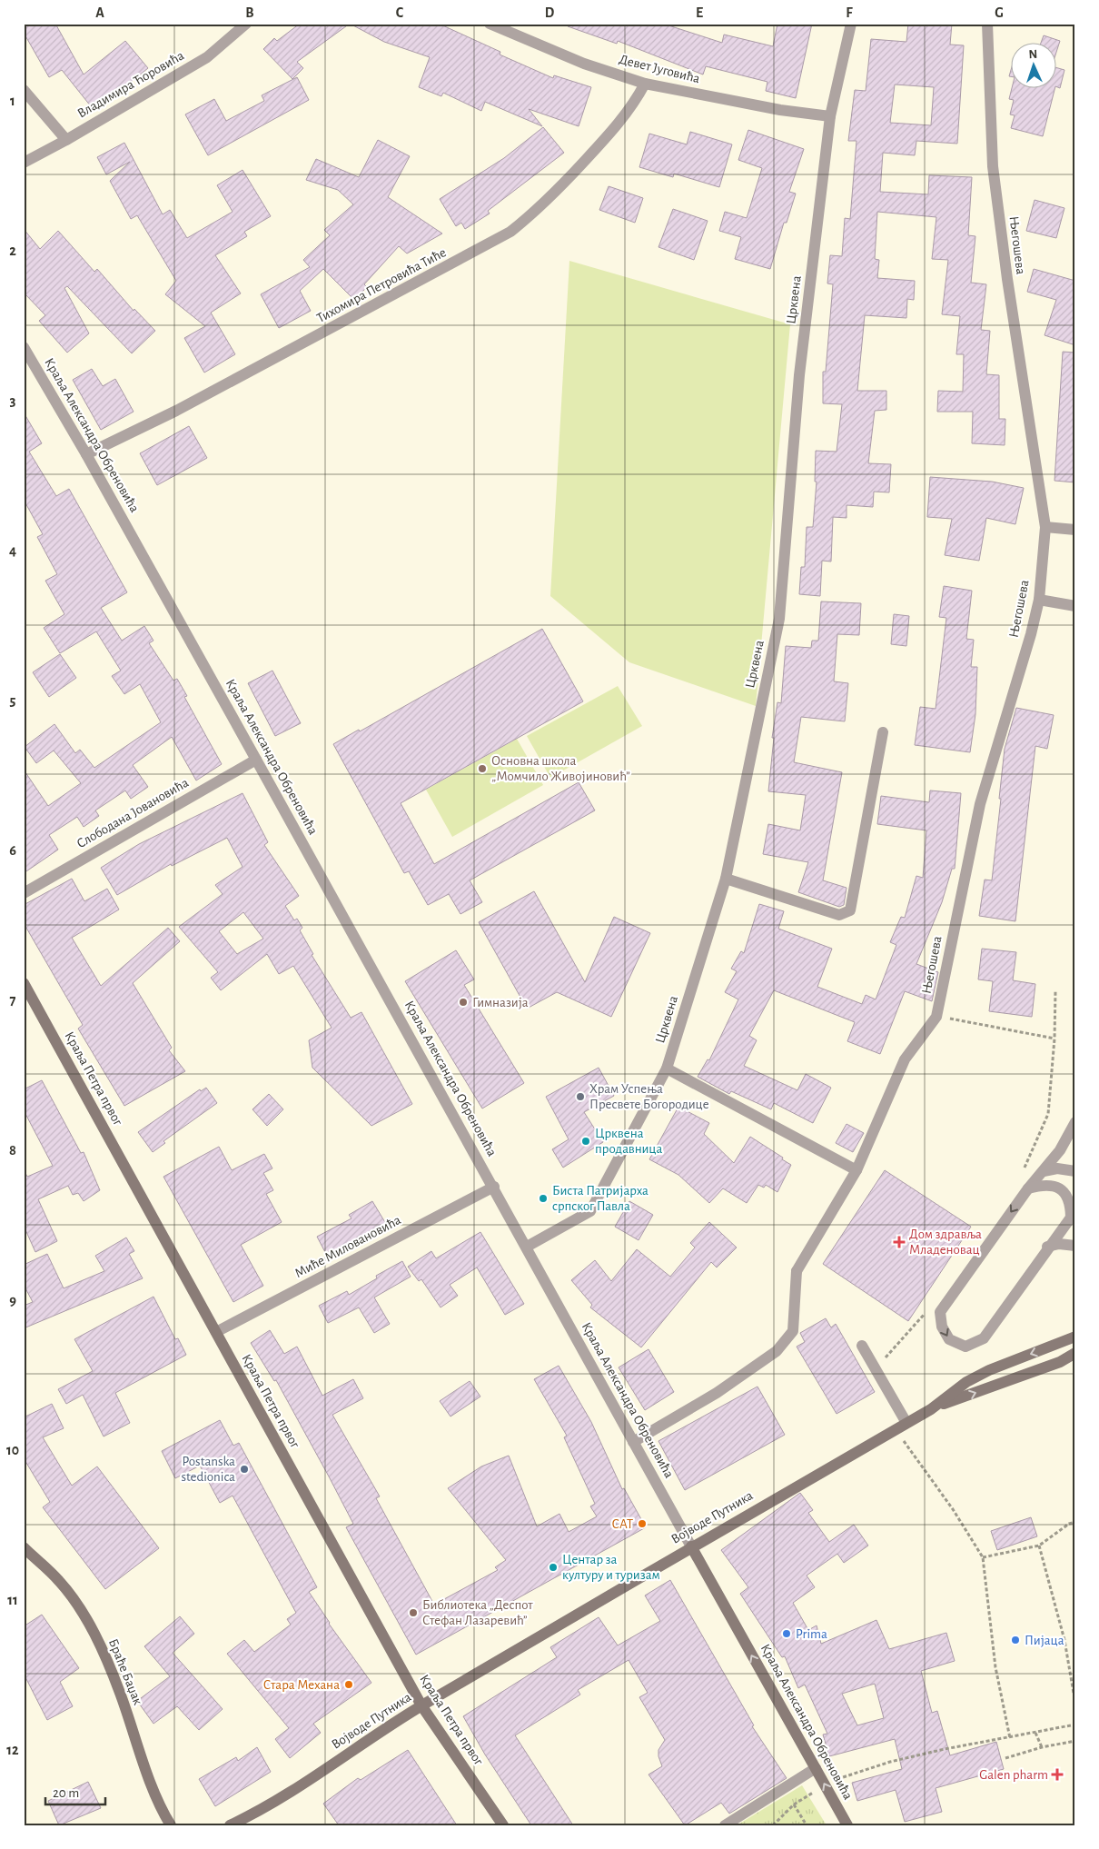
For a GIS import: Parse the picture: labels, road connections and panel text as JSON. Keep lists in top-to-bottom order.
{
  "streets": {
    "street": [
      "Девет Југовића",
      "Владимира Ћоровића",
      "Његошева",
      "Тихомира Петровића Тиће",
      "Црквена",
      "Краља Александра Обреновића",
      "Слободана Јовановића",
      "Краља Петра првог",
      "Миће Миловановића",
      "Војводе Путника",
      "Браће Баџак"
    ]
  },
  "crossings": [
    ["Девет Југовића", "Тихомира Петровића Тиће"],
    ["Девет Југовића", "Црквена"],
    ["Његошева", "Краља Александра Обреновића"],
    ["Тихомира Петровића Тиће", "Краља Александра Обреновића"],
    ["Црквена", "Краља Александра Обреновића"],
    ["Краља Александра Обреновића", "Слободана Јовановића"],
    ["Краља Александра Обреновића", "Миће Миловановића"],
    ["Краља Александра Обреновића", "Војводе Путника"],
    ["Краља Петра првог", "Миће Миловановића"],
    ["Краља Петра првог", "Војводе Путника"]
  ],
  "places": {
    "other": [
      "Основна школа „Момчило Живојиновић”",
      "Гимназија",
      "Храм Успења Пресвете Богородице",
      "Црквена продавница",
      "Биста Патријарха српског Павла",
      "Postanska stedionica",
      "САТ",
      "Центар за културу и туризам",
      "Библиотека „Деспот Стефан Лазаревић”",
      "Prima",
      "Пијаца",
      "Стара Механа"
    ],
    "health": ["Дом здравља Младеновац", "Galen pharm"]
  },
  "scale_bar": "20 m",
  "north": "top",
  "grid": {
    "columns": [
      "A",
      "B",
      "C",
      "D",
      "E",
      "F",
      "G"
    ],
    "rows": [
      "1",
      "2",
      "3",
      "4",
      "5",
      "6",
      "7",
      "8",
      "9",
      "10",
      "11",
      "12"
    ]
  }
}
